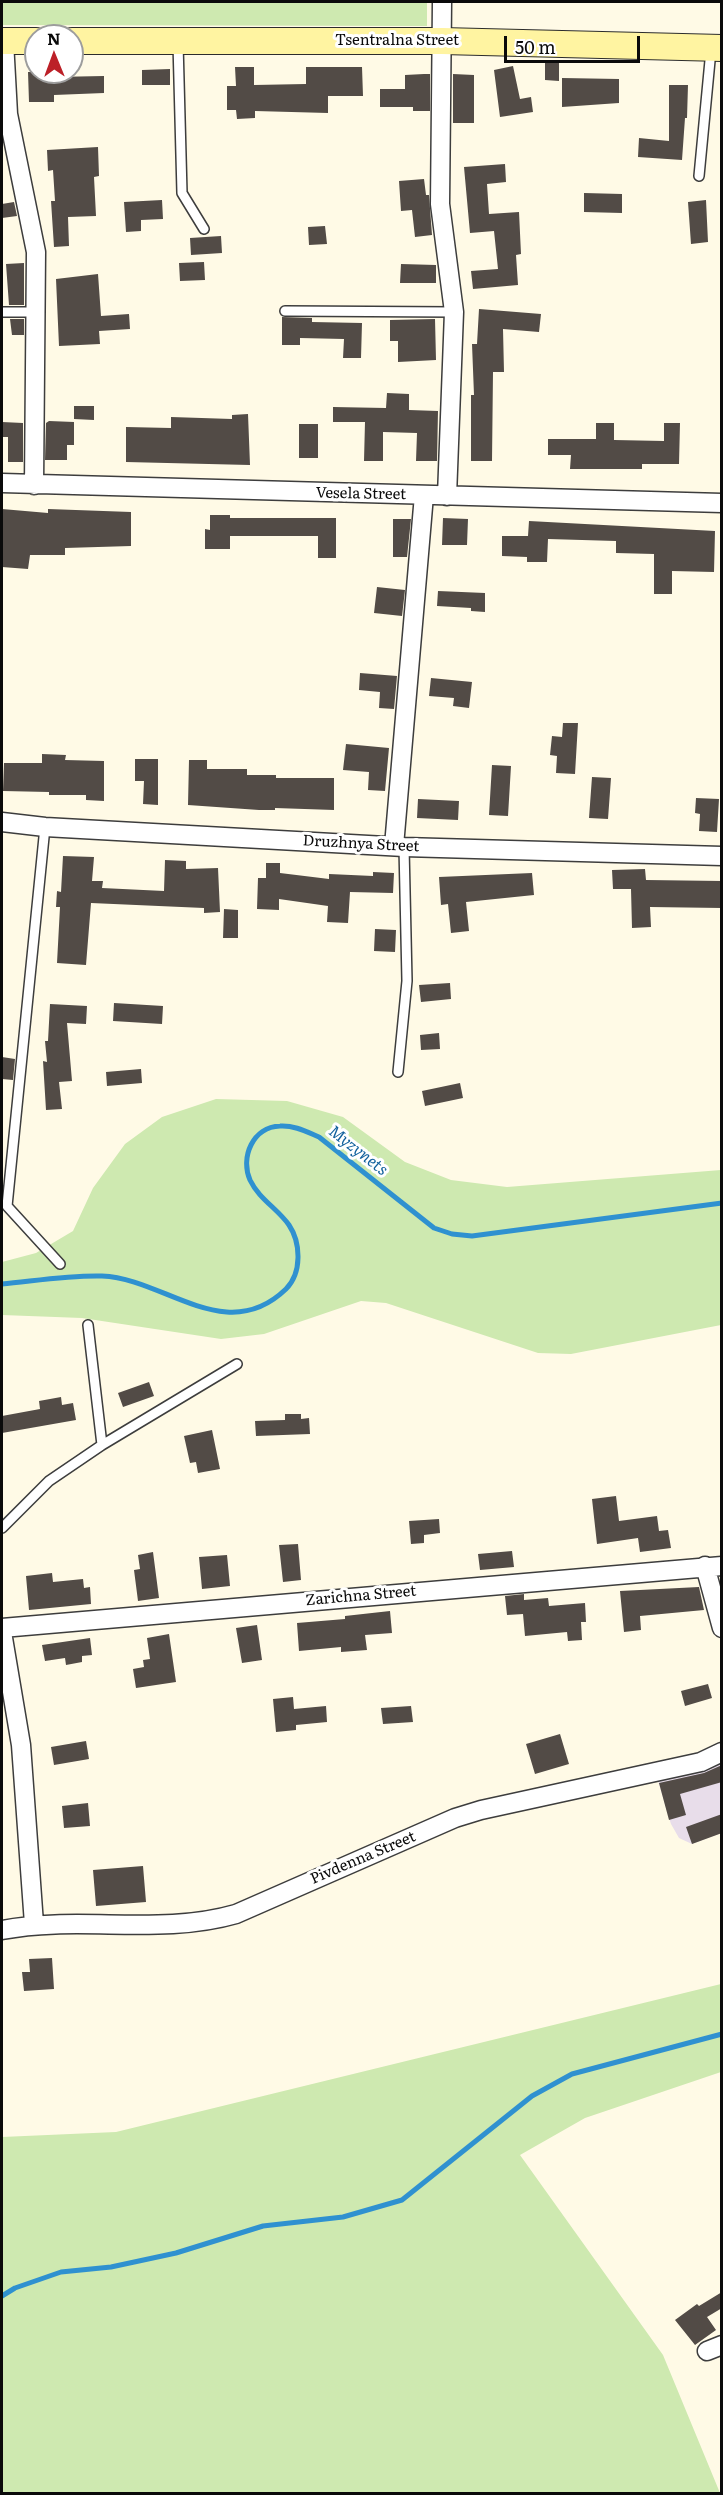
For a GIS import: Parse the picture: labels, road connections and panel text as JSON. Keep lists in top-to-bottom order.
{
  "streets": {
    "street": [
      "Tsentralna Street",
      "Vesela Street",
      "Druzhnya Street",
      "Zarichna Street",
      "Pivdenna Street"
    ]
  },
  "water": ["Myzynets"],
  "scale_bar": "50 m",
  "north": "top"
}
